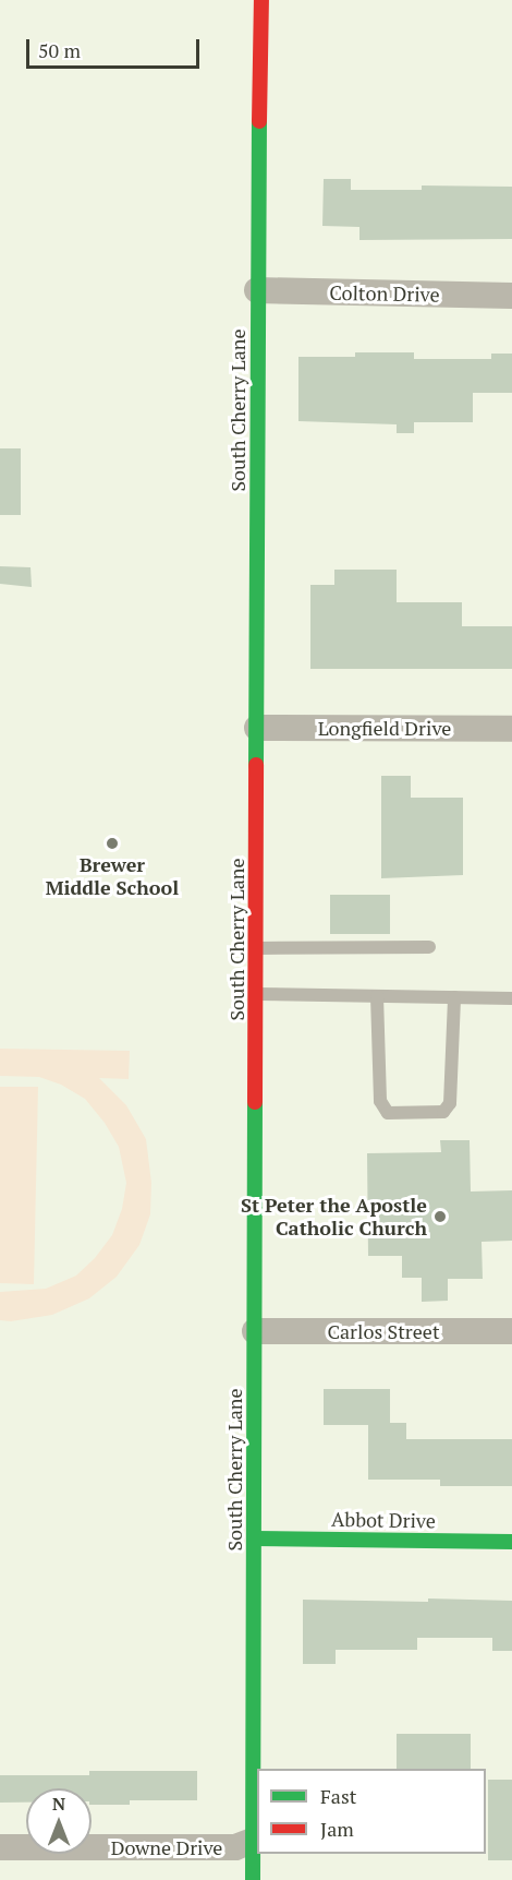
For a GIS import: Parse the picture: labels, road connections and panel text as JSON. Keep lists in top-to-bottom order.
{
  "streets": {
    "street": [
      "Colton Drive",
      "South Cherry Lane",
      "Longfield Drive",
      "Carlos Street",
      "Abbot Drive",
      "Downe Drive"
    ]
  },
  "crossings": [
    ["Colton Drive", "South Cherry Lane"],
    ["South Cherry Lane", "Longfield Drive"],
    ["South Cherry Lane", "Carlos Street"],
    ["South Cherry Lane", "Abbot Drive"],
    ["South Cherry Lane", "Downe Drive"]
  ],
  "places": ["Brewer Middle School", "St Peter the Apostle Catholic Church"],
  "legend": ["Fast", "Jam"],
  "scale_bar": "50 m",
  "north": "top"
}
